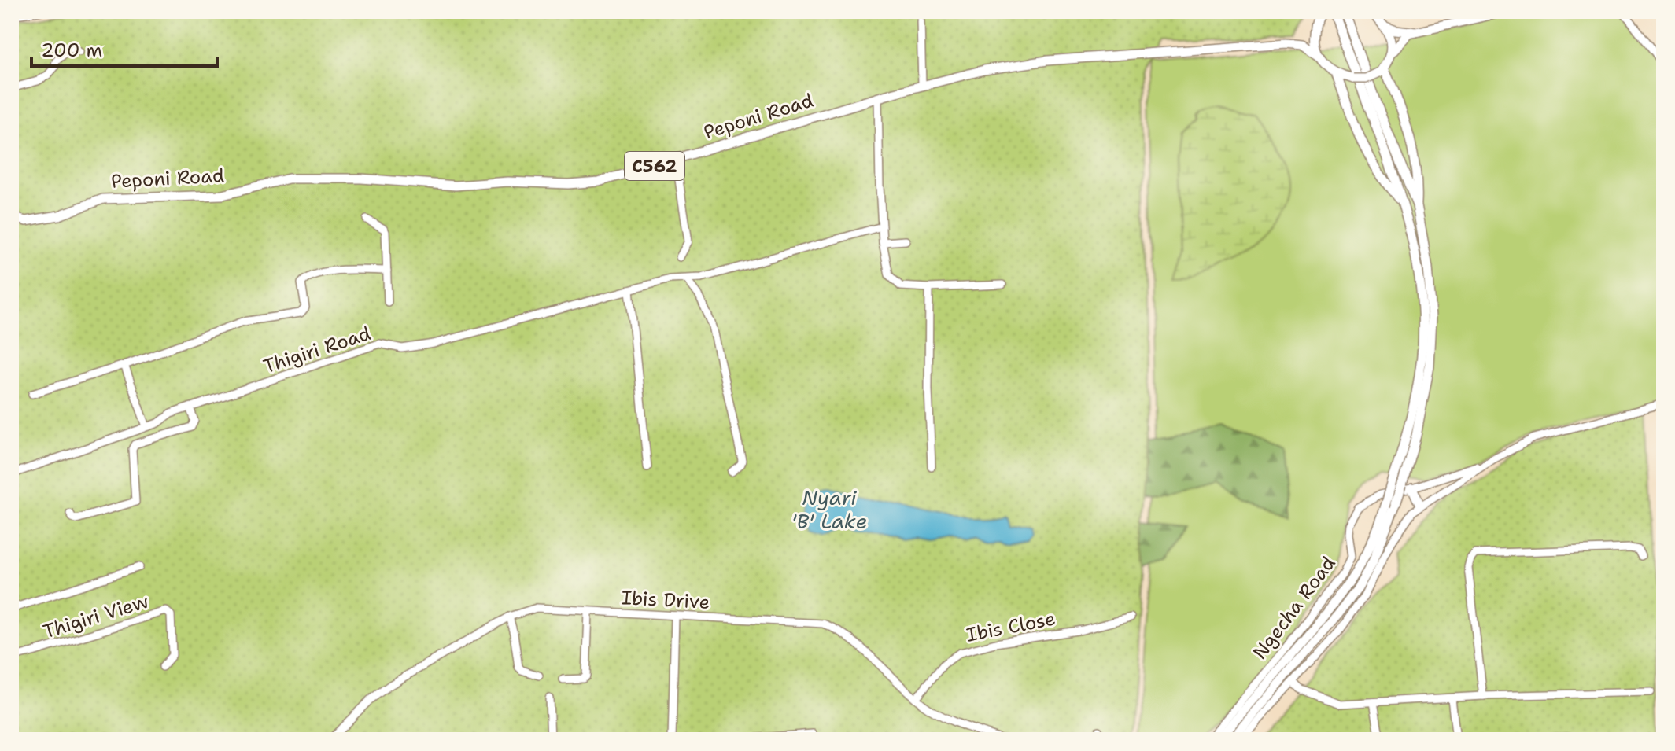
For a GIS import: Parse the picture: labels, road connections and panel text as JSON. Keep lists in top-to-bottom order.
{
  "streets": {
    "main road": ["Peponi Road", "C562"],
    "street": [
      "Thigiri Road",
      "Ibis Drive",
      "Ngecha Road",
      "Thigiri View",
      "Ibis Close"
    ]
  },
  "crossings": [
    ["Ibis Drive", "Ibis Close"]
  ],
  "water": ["Nyari 'B' Lake"],
  "scale_bar": "200 m"
}
